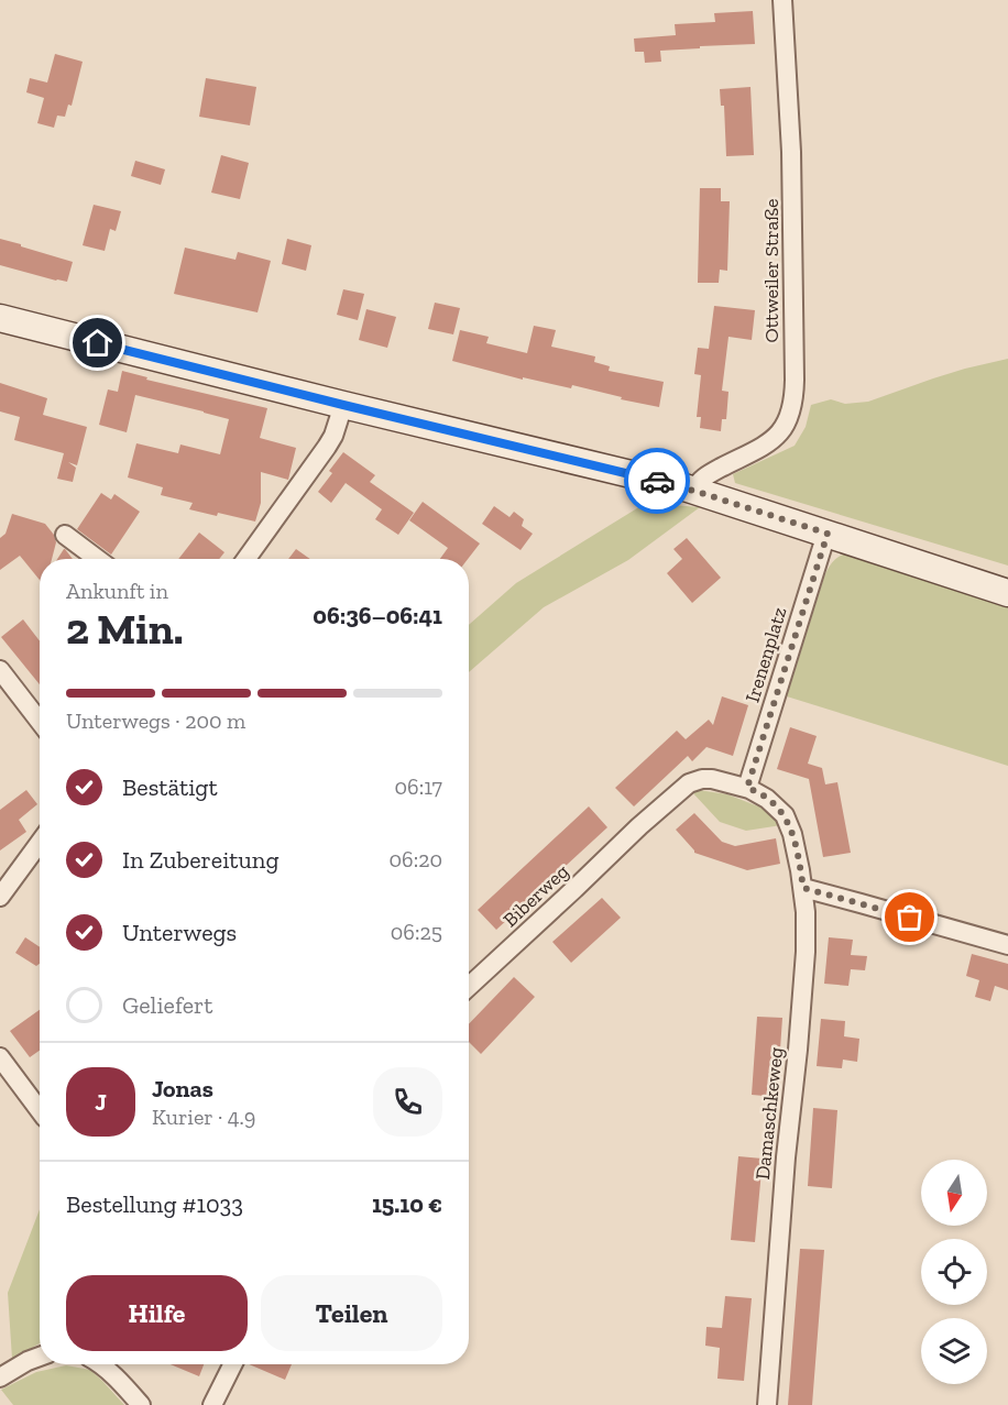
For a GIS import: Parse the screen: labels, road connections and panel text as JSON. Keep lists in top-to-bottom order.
{
  "streets": {
    "street": [
      "Ottweiler Straße",
      "Irenenplatz",
      "Biberweg",
      "Damaschkeweg"
    ]
  },
  "crossings": [
    ["Irenenplatz", "Biberweg"],
    ["Irenenplatz", "Damaschkeweg"],
    ["Biberweg", "Damaschkeweg"]
  ],
  "north": "bottom",
  "page": {
    "heading": ["2 Min.", "Ankunft in", "06:36–06:41"],
    "panel": [
      "Jonas",
      "Kurier · 4.9",
      "Bestellung #1033",
      "15.10 €"
    ],
    "bar": "Unterwegs · 200 m",
    "list": [
      ["Bestätigt", "06:17"],
      ["In Zubereitung", "06:20"],
      ["Unterwegs", "06:25"],
      "Geliefert"
    ],
    "round": "J",
    "buttons": ["Hilfe", "Teilen"]
  }
}
